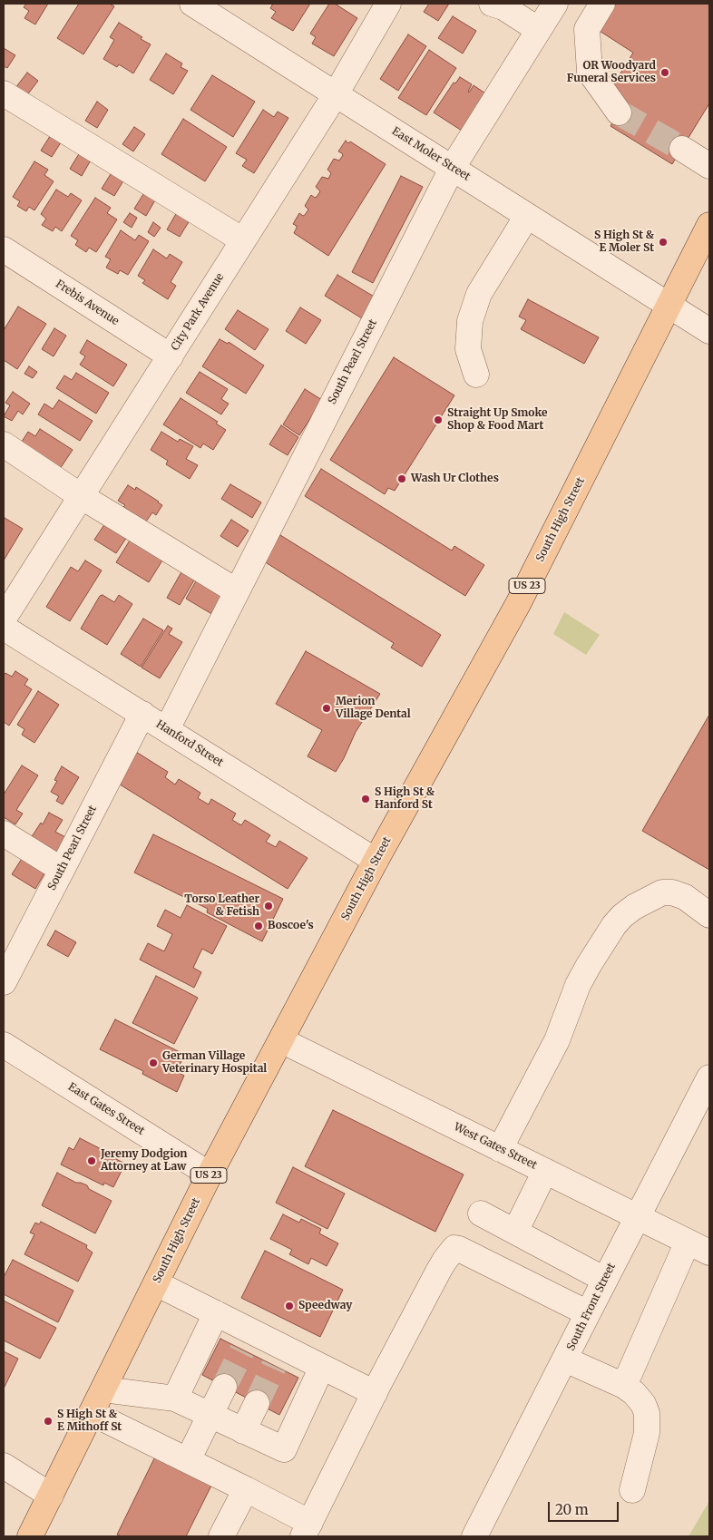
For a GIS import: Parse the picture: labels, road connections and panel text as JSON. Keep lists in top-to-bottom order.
{
  "streets": {
    "main road": ["South High Street", "US 23"],
    "street": [
      "East Moler Street",
      "Frebis Avenue",
      "City Park Avenue",
      "South Pearl Street",
      "Hanford Street",
      "East Gates Street",
      "West Gates Street",
      "South Front Street"
    ]
  },
  "crossings": [
    ["East Moler Street", "City Park Avenue"],
    ["East Moler Street", "South Pearl Street"],
    ["East Moler Street", "South High Street"],
    ["Frebis Avenue", "City Park Avenue"],
    ["South Pearl Street", "Hanford Street"],
    ["South High Street", "Hanford Street"],
    ["South High Street", "East Gates Street"],
    ["South High Street", "West Gates Street"],
    ["West Gates Street", "South Front Street"]
  ],
  "places": [
    "OR Woodyard Funeral Services",
    "S High St & E Moler St",
    "Straight Up Smoke Shop & Food Mart",
    "Wash Ur Clothes",
    "Merion Village Dental",
    "S High St & Hanford St",
    "Torso Leather & Fetish",
    "Boscoe's",
    "German Village Veterinary Hospital",
    "Jeremy Dodgion Attorney at Law",
    "Speedway",
    "S High St & E Mithoff St"
  ],
  "scale_bar": "20 m"
}
